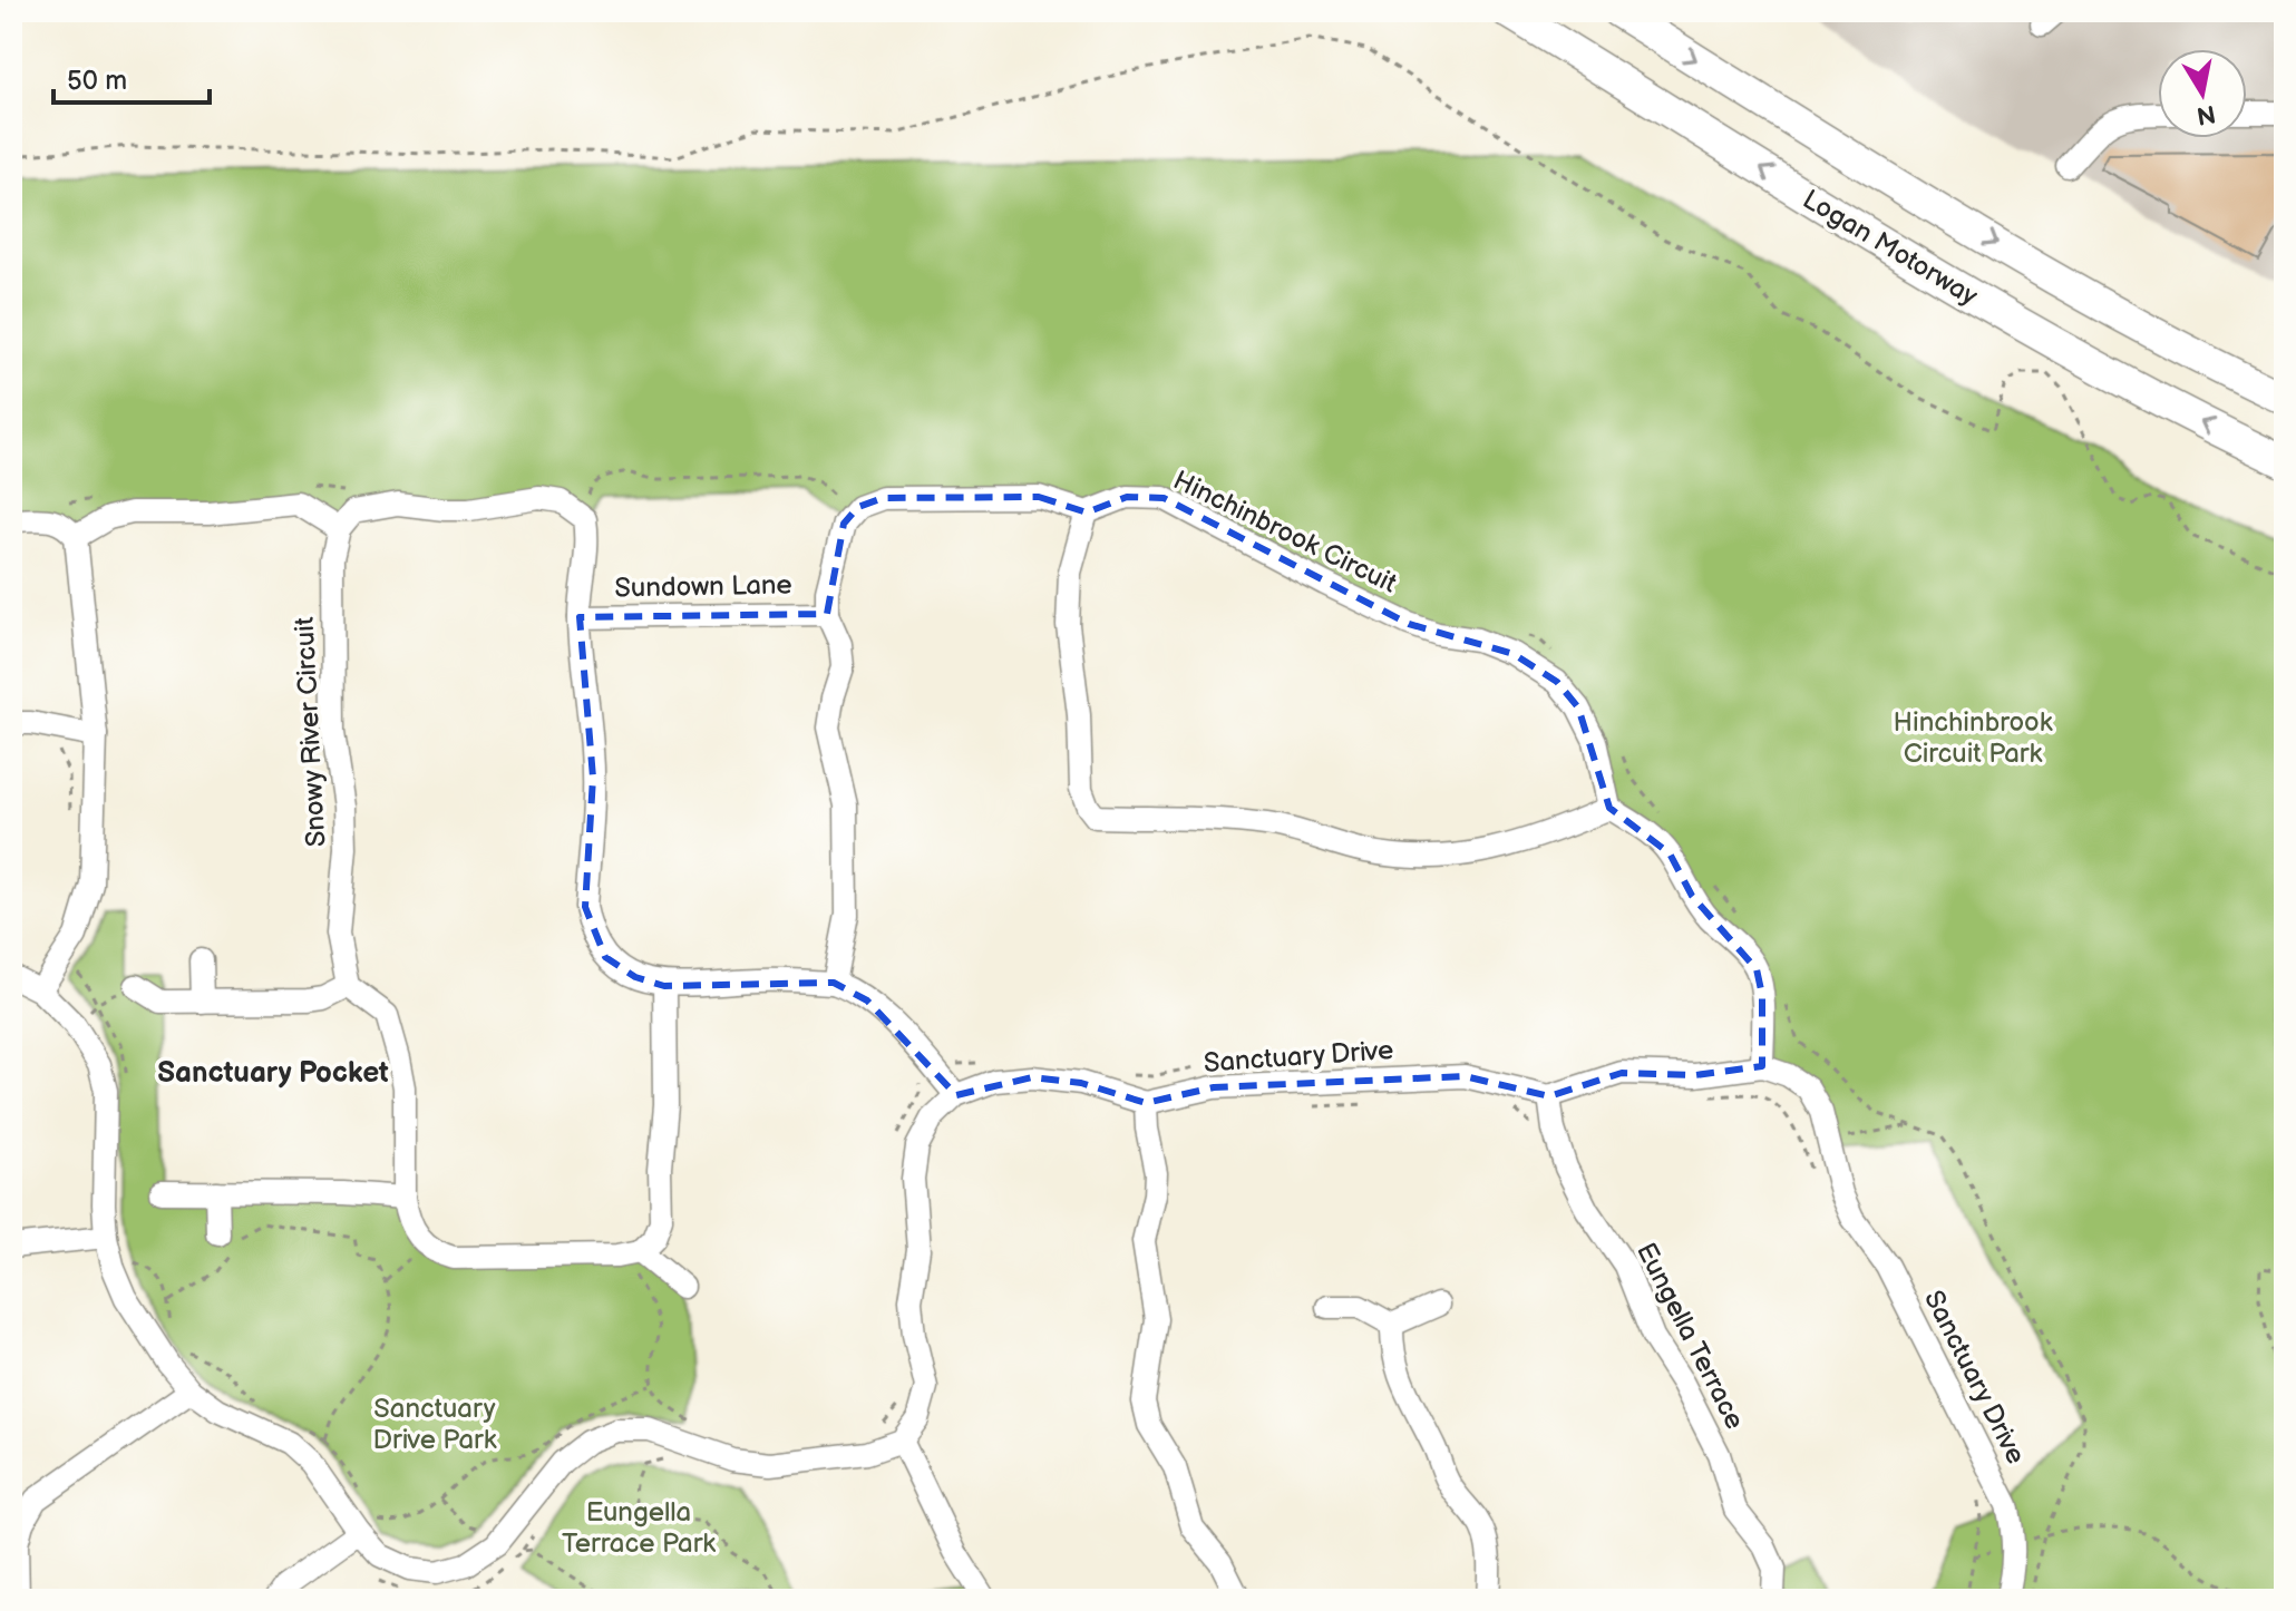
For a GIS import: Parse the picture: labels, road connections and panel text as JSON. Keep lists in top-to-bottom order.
{
  "streets": {
    "highway": ["Logan Motorway"],
    "street": [
      "Hinchinbrook Circuit",
      "Sundown Lane",
      "Snowy River Circuit",
      "Sanctuary Drive",
      "Eungella Terrace"
    ]
  },
  "crossings": [
    ["Sanctuary Drive", "Eungella Terrace"]
  ],
  "districts": ["Sanctuary Pocket"],
  "parks": ["Hinchinbrook Circuit Park", "Sanctuary Drive Park", "Eungella Terrace Park"],
  "scale_bar": "50 m",
  "north": "bottom"
}
